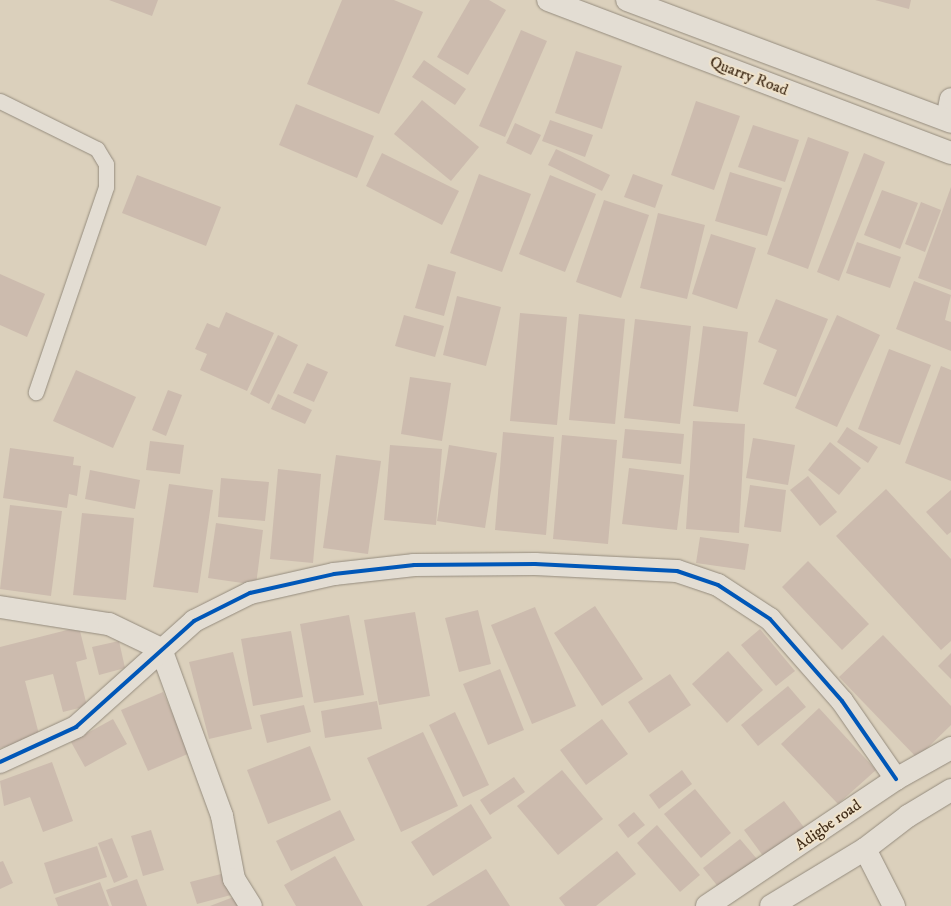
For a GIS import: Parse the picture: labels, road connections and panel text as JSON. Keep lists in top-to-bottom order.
{
  "streets": {
    "street": ["Quarry Road", "Adigbe road"]
  }
}
